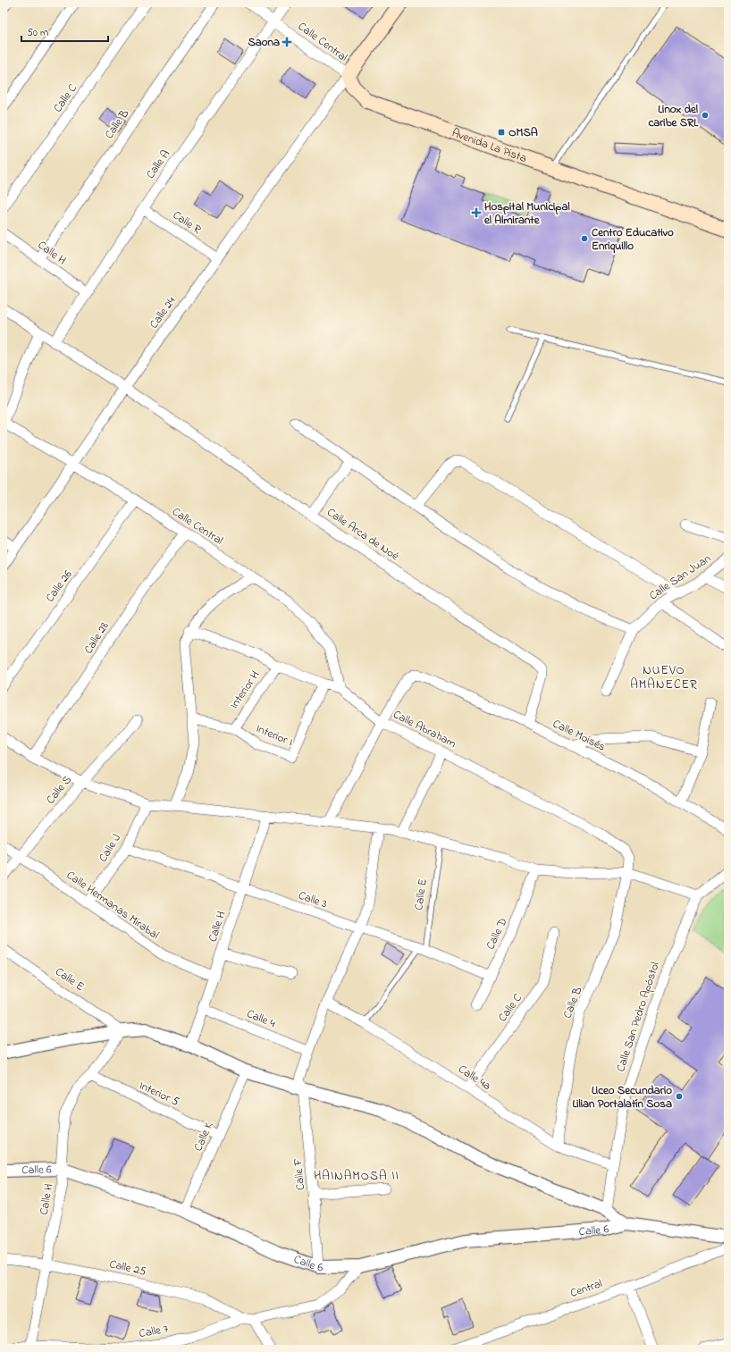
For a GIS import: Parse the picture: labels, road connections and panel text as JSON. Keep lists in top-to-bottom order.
{
  "streets": {
    "main road": ["Avenida La Pista"],
    "street": [
      "Calle Central",
      "Calle C",
      "Calle B",
      "Calle A",
      "Calle R",
      "Calle H",
      "Calle 24",
      "Calle Arca de Noé",
      "Calle San Juan",
      "Calle 26",
      "Calle 28",
      "Interior H",
      "Calle Abraham",
      "Interior I",
      "Calle Moisés",
      "Calle S",
      "Calle J",
      "Calle E",
      "Calle 3",
      "Calle Hermanas Mirabal",
      "Calle D",
      "Calle San Pedro Apóstol",
      "Calle 4",
      "Calle 4a",
      "Interior 5",
      "Calle K",
      "Calle 6",
      "Calle F",
      "Calle 25",
      "Central",
      "Calle 7"
    ]
  },
  "crossings": [
    ["Calle Central", "Avenida La Pista"],
    ["Calle Central", "Calle A"],
    ["Calle Central", "Calle 24"],
    ["Calle Central", "Calle 26"],
    ["Calle Central", "Calle 28"],
    ["Calle Central", "Calle Abraham"],
    ["Calle C", "Calle 4a"],
    ["Calle B", "Calle H"],
    ["Calle B", "Calle Abraham"],
    ["Calle B", "Calle 4a"],
    ["Avenida La Pista", "Calle 24"],
    ["Calle A", "Calle R"],
    ["Calle A", "Calle H"],
    ["Calle A", "Calle Arca de Noé"],
    ["Calle R", "Calle 24"],
    ["Calle H", "Calle E"],
    ["Calle H", "Calle 3"],
    ["Calle H", "Calle Hermanas Mirabal"],
    ["Calle H", "Calle 4"],
    ["Calle H", "Interior 5"],
    ["Calle H", "Calle 6"],
    ["Calle H", "Calle 25"],
    ["Calle H", "Calle 7"],
    ["Calle 24", "Calle Arca de Noé"],
    ["Calle Arca de Noé", "Calle Moisés"],
    ["Interior H", "Calle Abraham"],
    ["Interior H", "Interior I"],
    ["Calle Abraham", "Interior I"],
    ["Calle Abraham", "Calle Moisés"],
    ["Calle S", "Calle Hermanas Mirabal"],
    ["Calle J", "Calle 3"],
    ["Calle J", "Calle Hermanas Mirabal"],
    ["Calle E", "Calle 3"],
    ["Calle E", "Calle 4a"],
    ["Calle 3", "Calle D"],
    ["Calle San Pedro Apóstol", "Calle 4a"],
    ["Interior 5", "Calle K"],
    ["Calle K", "Calle 6"],
    ["Calle 6", "Calle F"],
    ["Calle 25", "Calle 7"]
  ],
  "districts": ["NUEVO AMANECER", "HAINAMOSA II"],
  "places": {
    "health": ["Saona", "Hospital Municipal el Almirante"],
    "other": ["Linox del caribe SRL", "Centro Educativo Enriquillo", "Liceo Secundario Lilian Portalatín Sosa"],
    "transit": ["OMSA"]
  },
  "scale_bar": "50 m"
}
